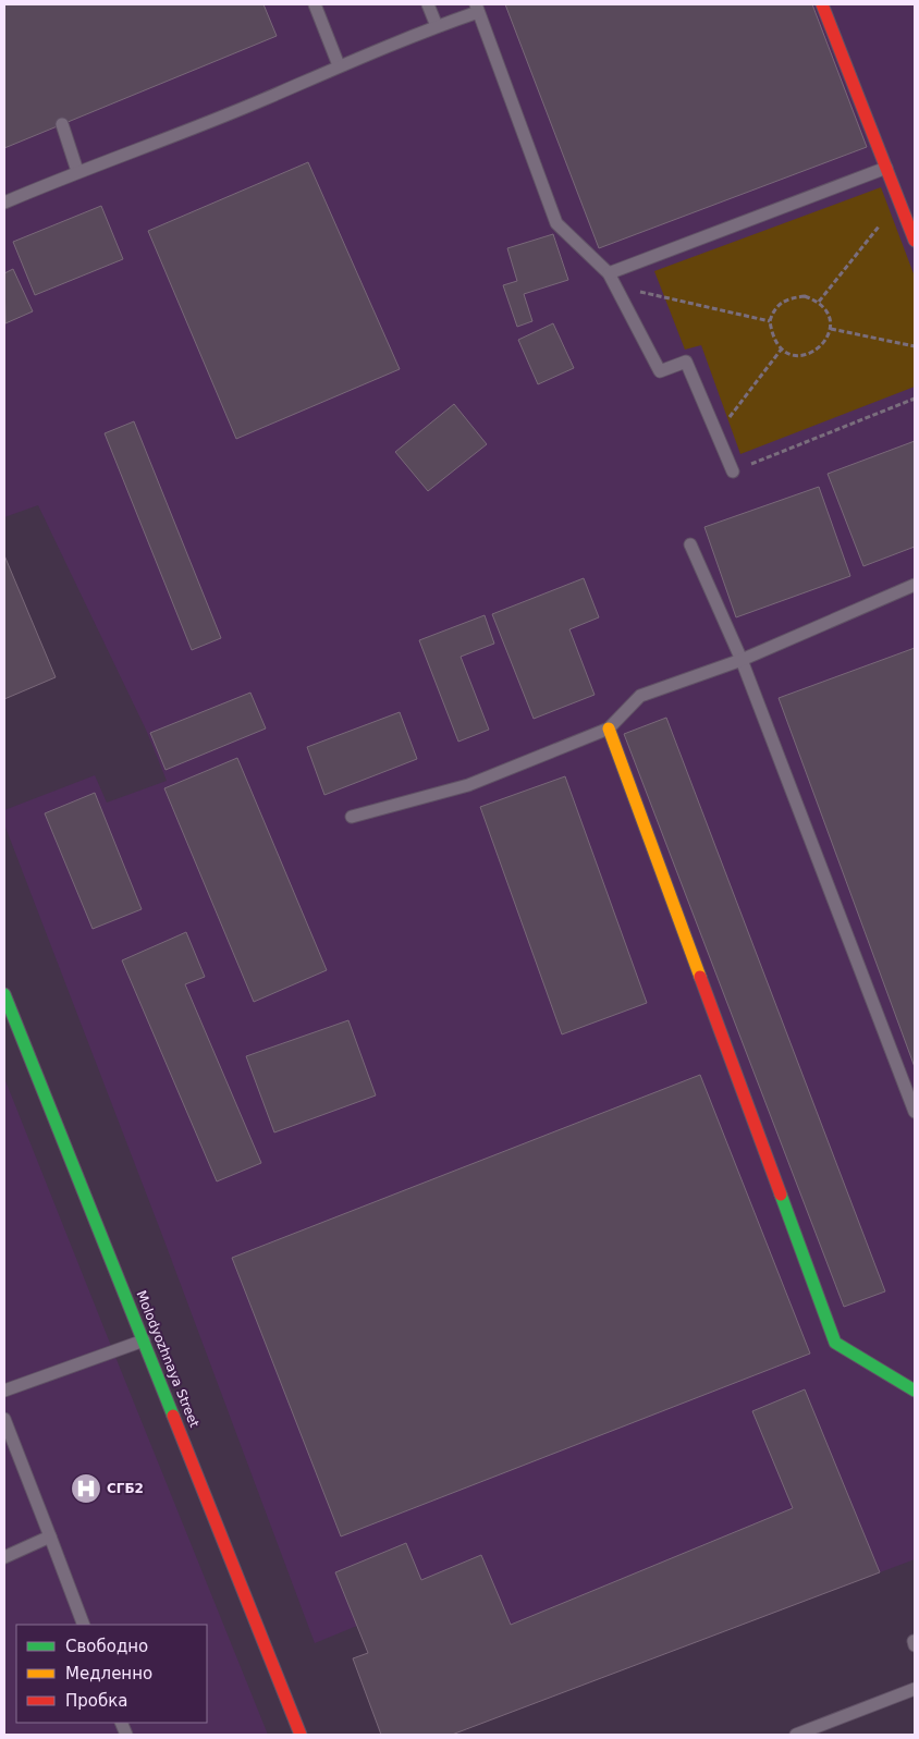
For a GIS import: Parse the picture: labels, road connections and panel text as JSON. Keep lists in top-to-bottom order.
{
  "streets": {
    "street": ["Molodyozhnaya Street"]
  },
  "places": {
    "hospital": ["СГБ2"]
  },
  "legend": ["Свободно", "Медленно", "Пробка"]
}
